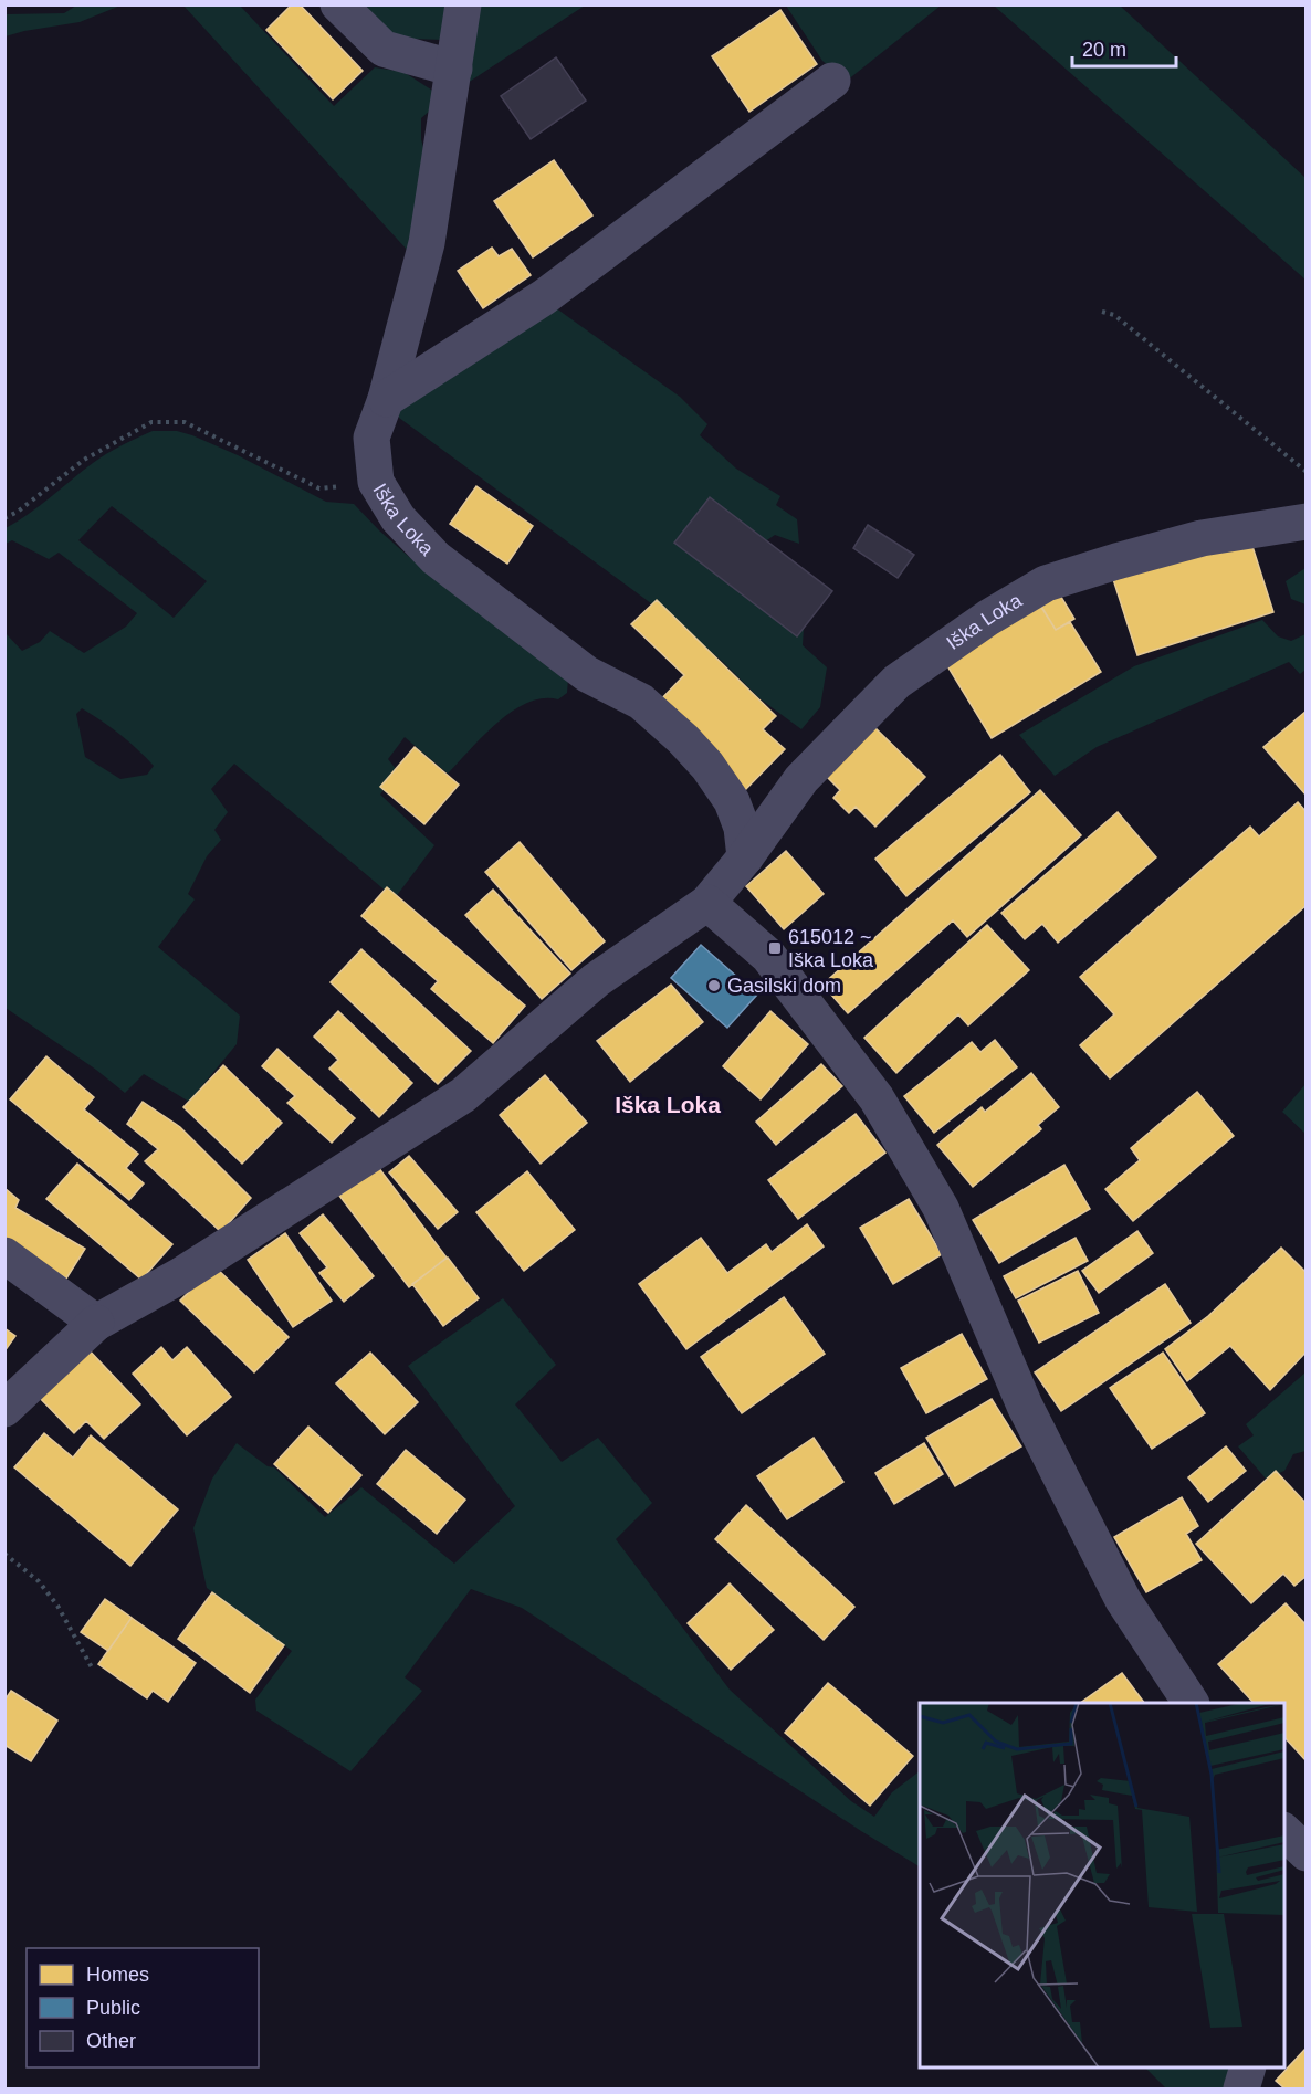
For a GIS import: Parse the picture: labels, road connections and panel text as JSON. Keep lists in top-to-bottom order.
{
  "streets": {
    "street": ["Iška Loka"]
  },
  "districts": ["Iška Loka"],
  "places": {
    "transit": ["615012 ~ Iška Loka"],
    "other": ["Gasilski dom"]
  },
  "legend": ["Homes", "Public", "Other"],
  "scale_bar": "20 m"
}
